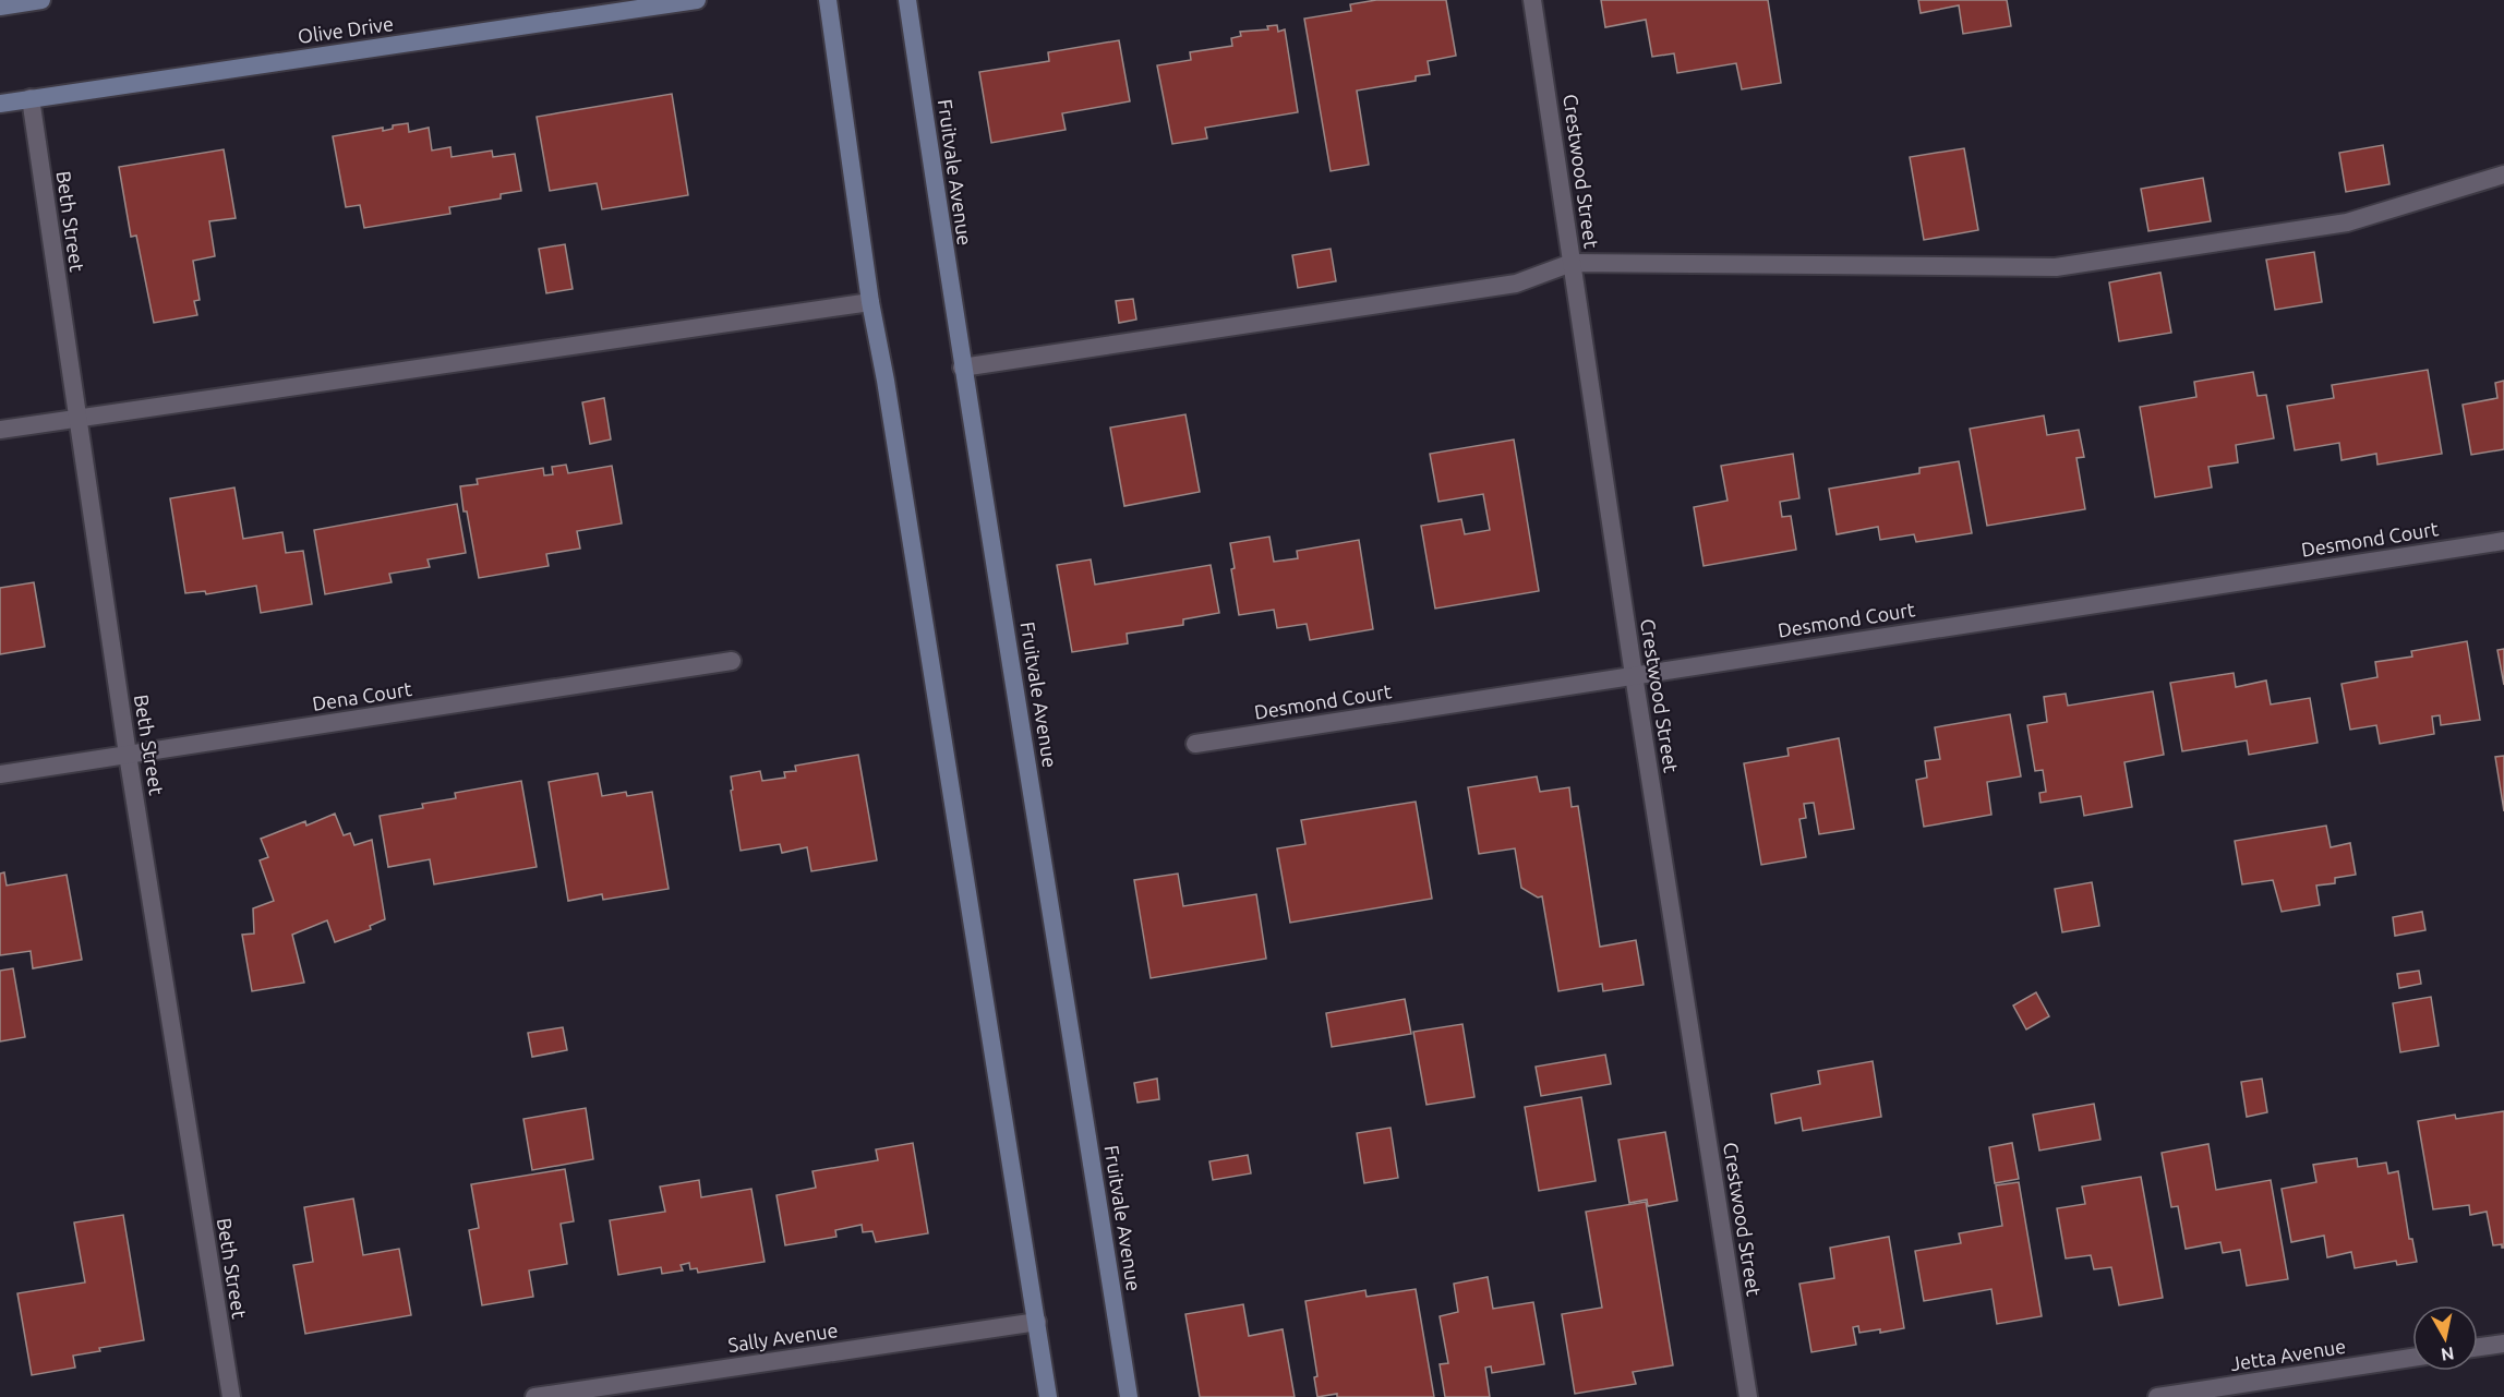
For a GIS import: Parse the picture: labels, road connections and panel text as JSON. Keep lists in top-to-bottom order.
{
  "streets": {
    "main road": ["Olive Drive", "Fruitvale Avenue"],
    "street": [
      "Crestwood Street",
      "Beth Street",
      "Desmond Court",
      "Dena Court",
      "Sally Avenue",
      "Jetta Avenue"
    ]
  },
  "crossings": [
    ["Olive Drive", "Beth Street"],
    ["Crestwood Street", "Desmond Court"],
    ["Beth Street", "Dena Court"]
  ],
  "north": "bottom"
}
